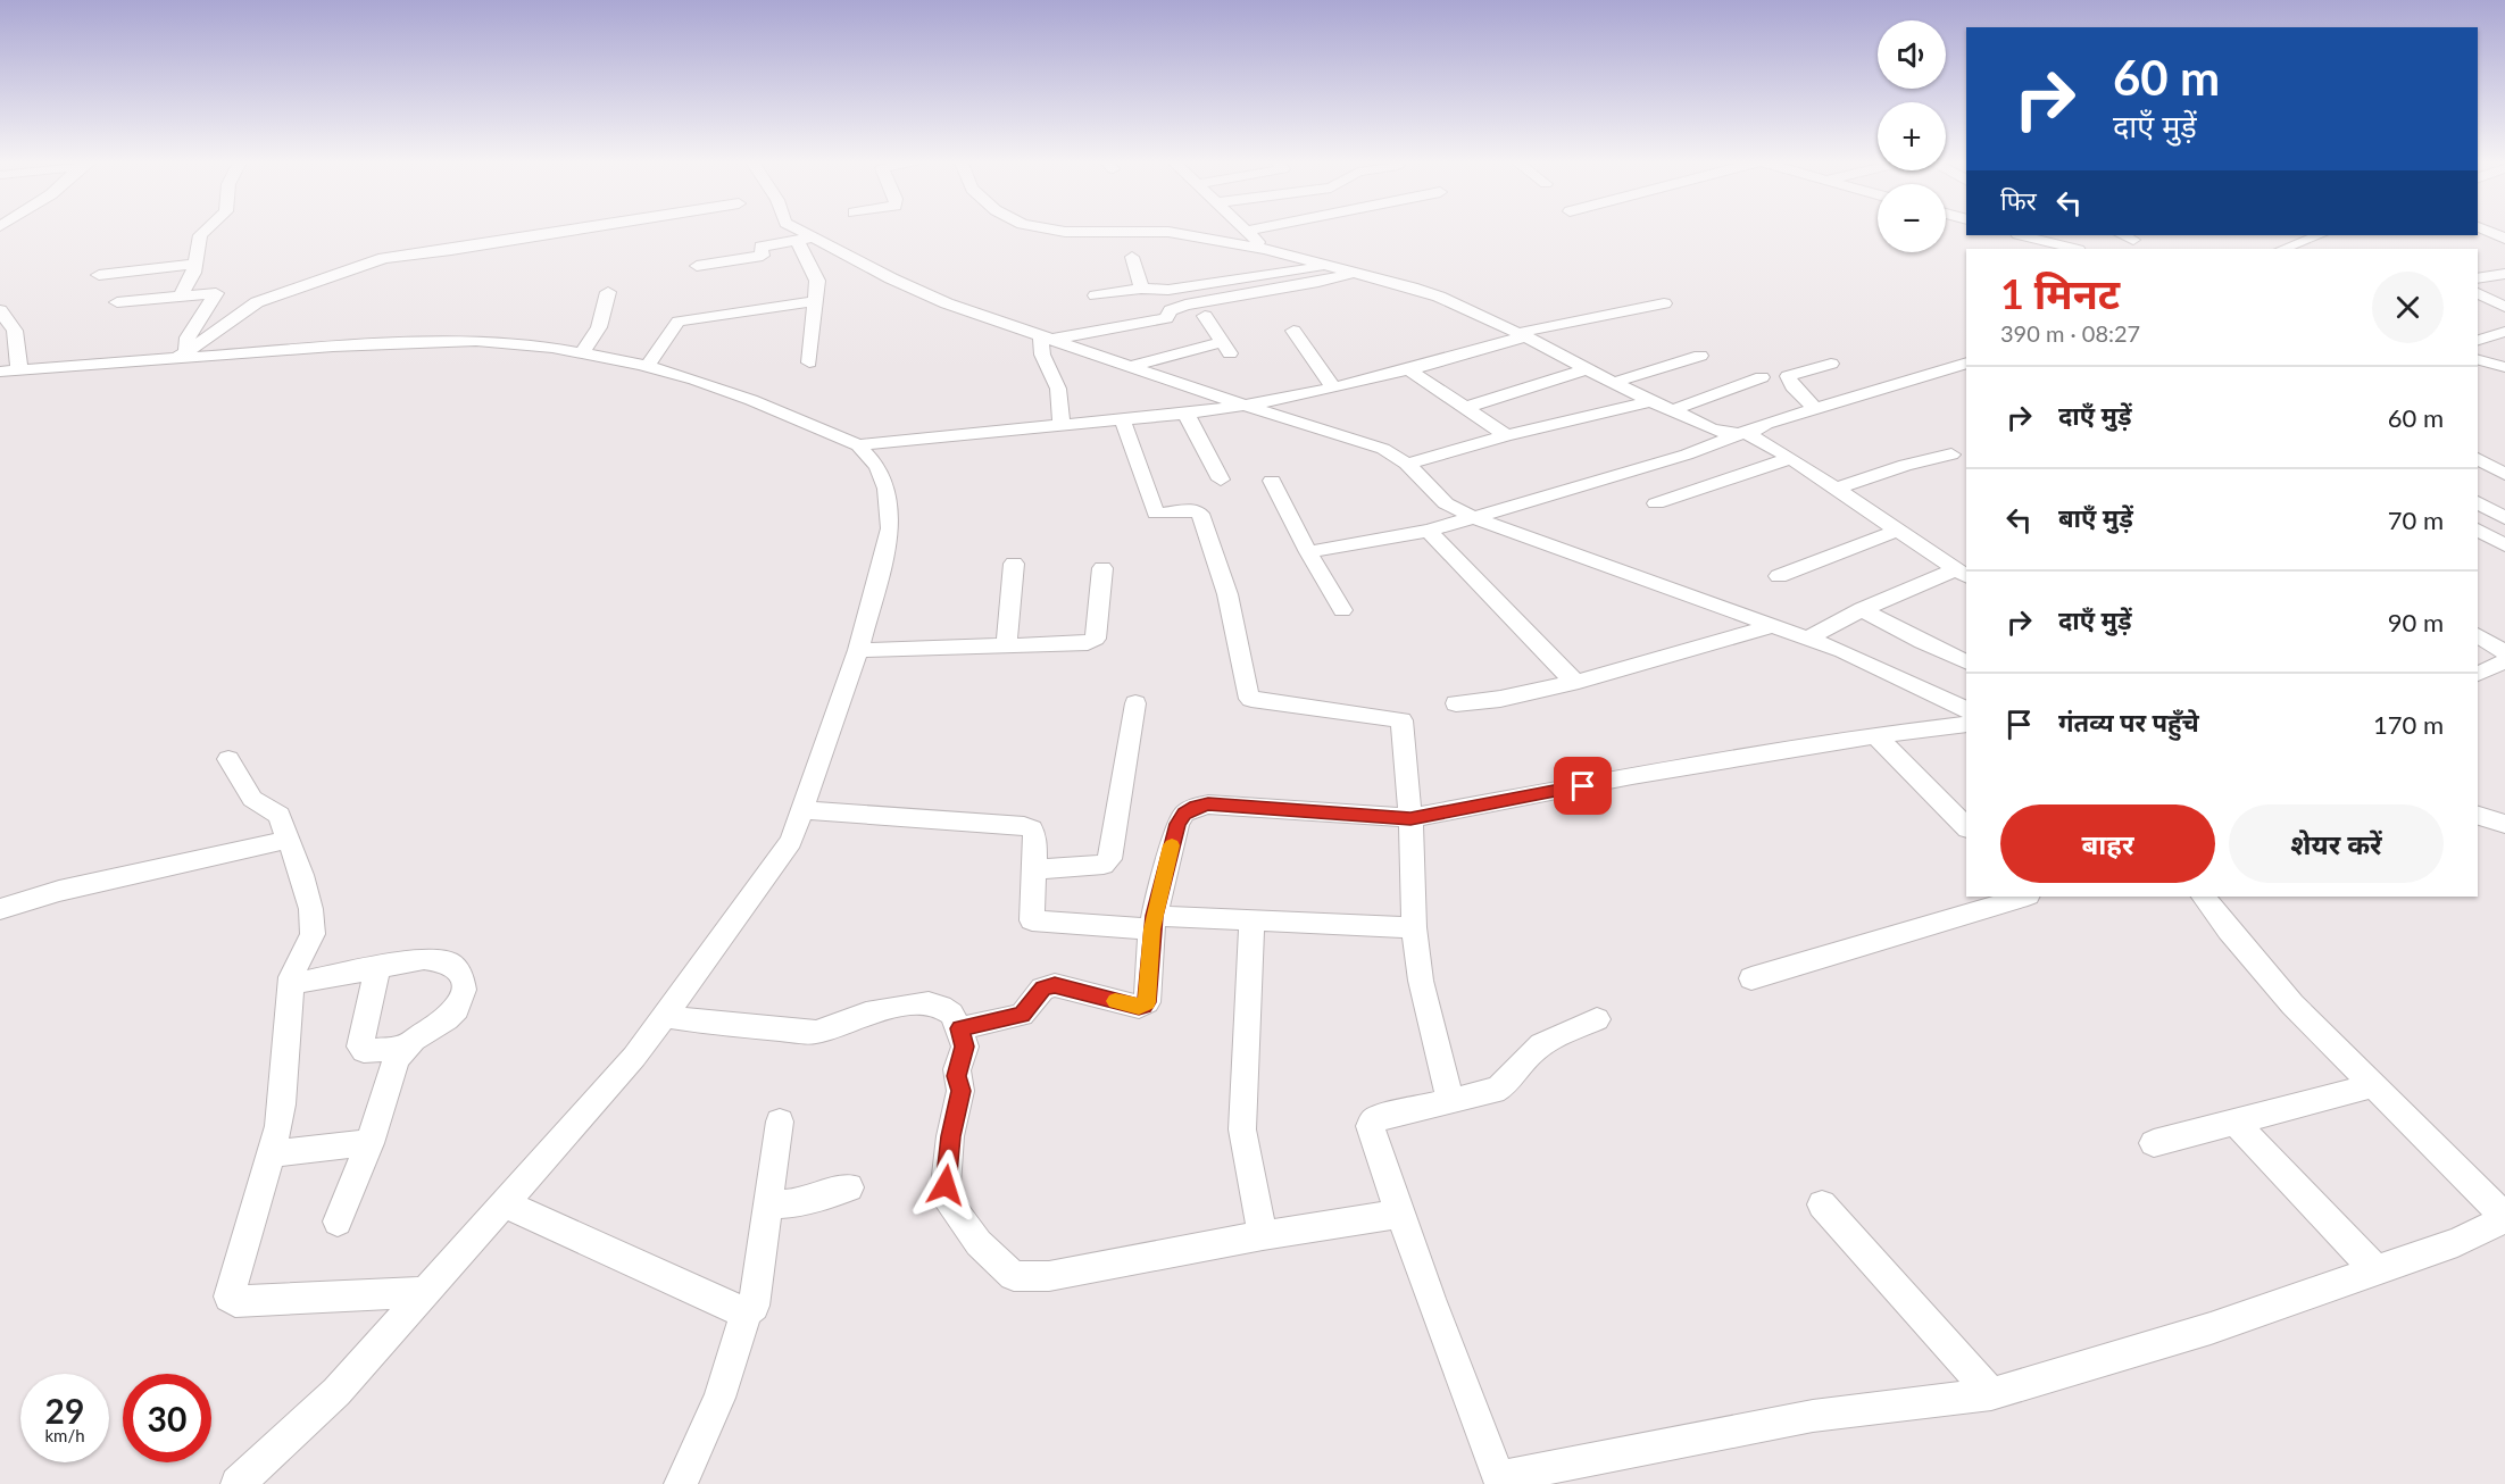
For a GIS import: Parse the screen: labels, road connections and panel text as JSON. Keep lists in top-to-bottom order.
{
  "page": {
    "map_buttons": ["+", "−"],
    "turn": ["60 m", "दाएँ मुड़ें"],
    "then": "फिर",
    "heading": ["1 मिनट", "390 m · 08:27"],
    "list": [
      {
        "name": "दाएँ मुड़ें",
        "value": "60 m"
      },
      {
        "name": "बाएँ मुड़ें",
        "value": "70 m"
      },
      {
        "name": "दाएँ मुड़ें",
        "value": "90 m"
      },
      {
        "name": "गंतव्य पर पहुँचे",
        "value": "170 m"
      }
    ],
    "buttons": ["बाहर", "शेयर करें"],
    "speed": "29 km/h",
    "limit": "30"
  }
}
